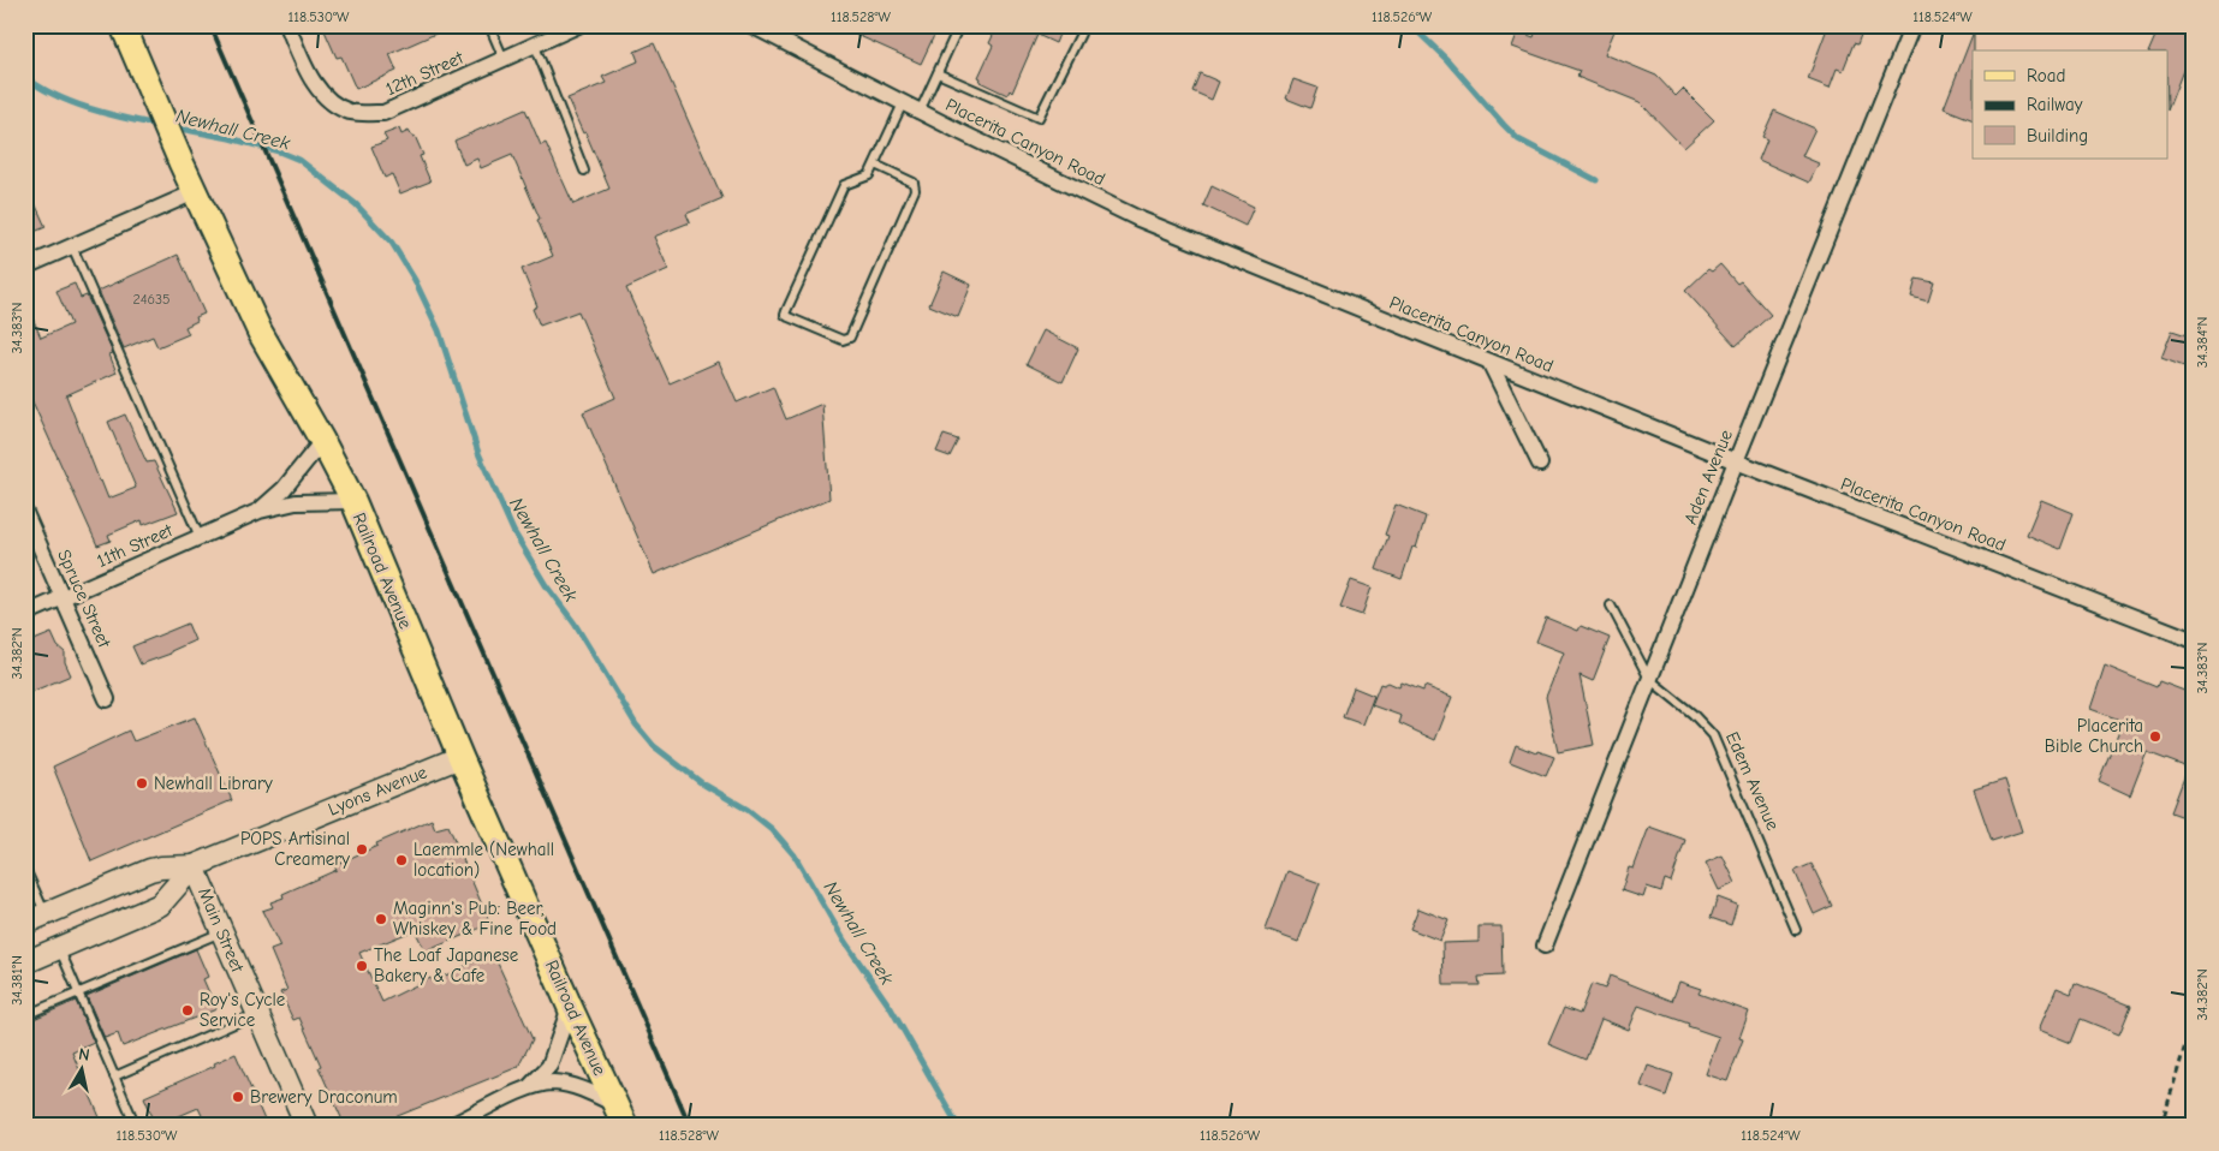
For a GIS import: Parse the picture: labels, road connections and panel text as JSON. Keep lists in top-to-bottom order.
{
  "streets": {
    "main road": ["Railroad Avenue", "Lyons Avenue", "Main Street"],
    "street": [
      "12th Street",
      "Placerita Canyon Road",
      "Aden Avenue",
      "11th Street",
      "Spruce Street"
    ],
    "lane": ["Edem Avenue"]
  },
  "crossings": [
    ["Placerita Canyon Road", "Aden Avenue"],
    ["Aden Avenue", "Edem Avenue"],
    ["11th Street", "Railroad Avenue"],
    ["11th Street", "Spruce Street"],
    ["Railroad Avenue", "Lyons Avenue"],
    ["Lyons Avenue", "Main Street"]
  ],
  "water": ["Newhall Creek"],
  "places": [
    "Placerita Bible Church",
    "Newhall Library",
    "POPS Artisinal Creamery",
    "Laemmle (Newhall location)",
    "Maginn's Pub: Beer, Whiskey & Fine Food",
    "The Loaf Japanese Bakery & Cafe",
    "Roy's Cycle Service",
    "Brewery Draconum"
  ],
  "house_numbers": ["24635"],
  "legend": ["Road", "Railway", "Building"],
  "north": "top",
  "coordinates": [
    "118.530°W",
    "118.528°W",
    "118.526°W",
    "118.524°W",
    "34.383°N",
    "34.384°N",
    "34.382°N",
    "34.381°N"
  ]
}
